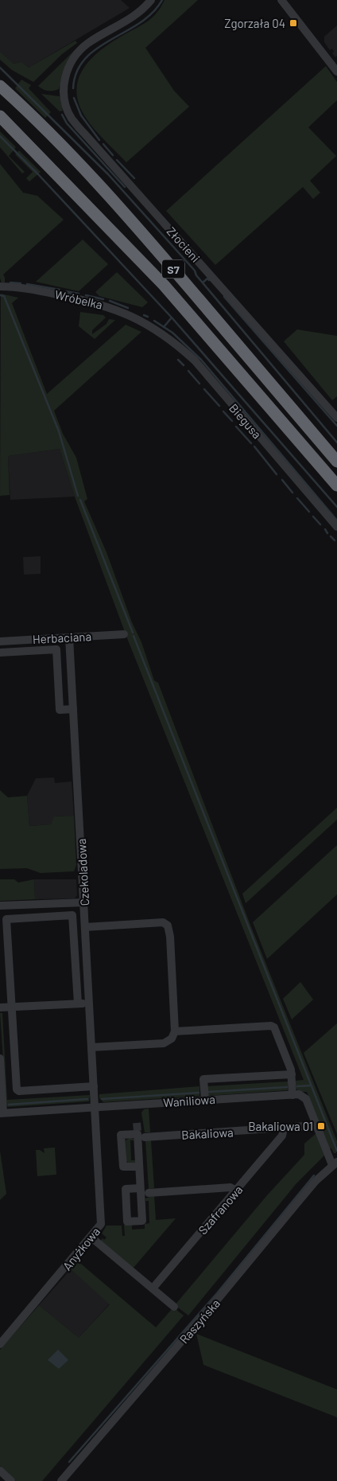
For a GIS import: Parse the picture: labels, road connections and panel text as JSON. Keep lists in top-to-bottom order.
{
  "streets": {
    "highway": ["S7"],
    "street": [
      "Złocieni",
      "Wróbelka",
      "Biegusa",
      "Herbaciana",
      "Czekoladowa",
      "Waniliowa",
      "Bakaliowa",
      "Szafranowa",
      "Anyżkowa",
      "Raszyńska"
    ]
  },
  "crossings": [
    ["Wróbelka", "Biegusa"],
    ["Herbaciana", "Czekoladowa"],
    ["Czekoladowa", "Waniliowa"],
    ["Czekoladowa", "Anyżkowa"],
    ["Waniliowa", "Anyżkowa"],
    ["Bakaliowa", "Szafranowa"]
  ],
  "places": {
    "transit": ["Zgorzała 04", "Bakaliowa 01"]
  }
}
